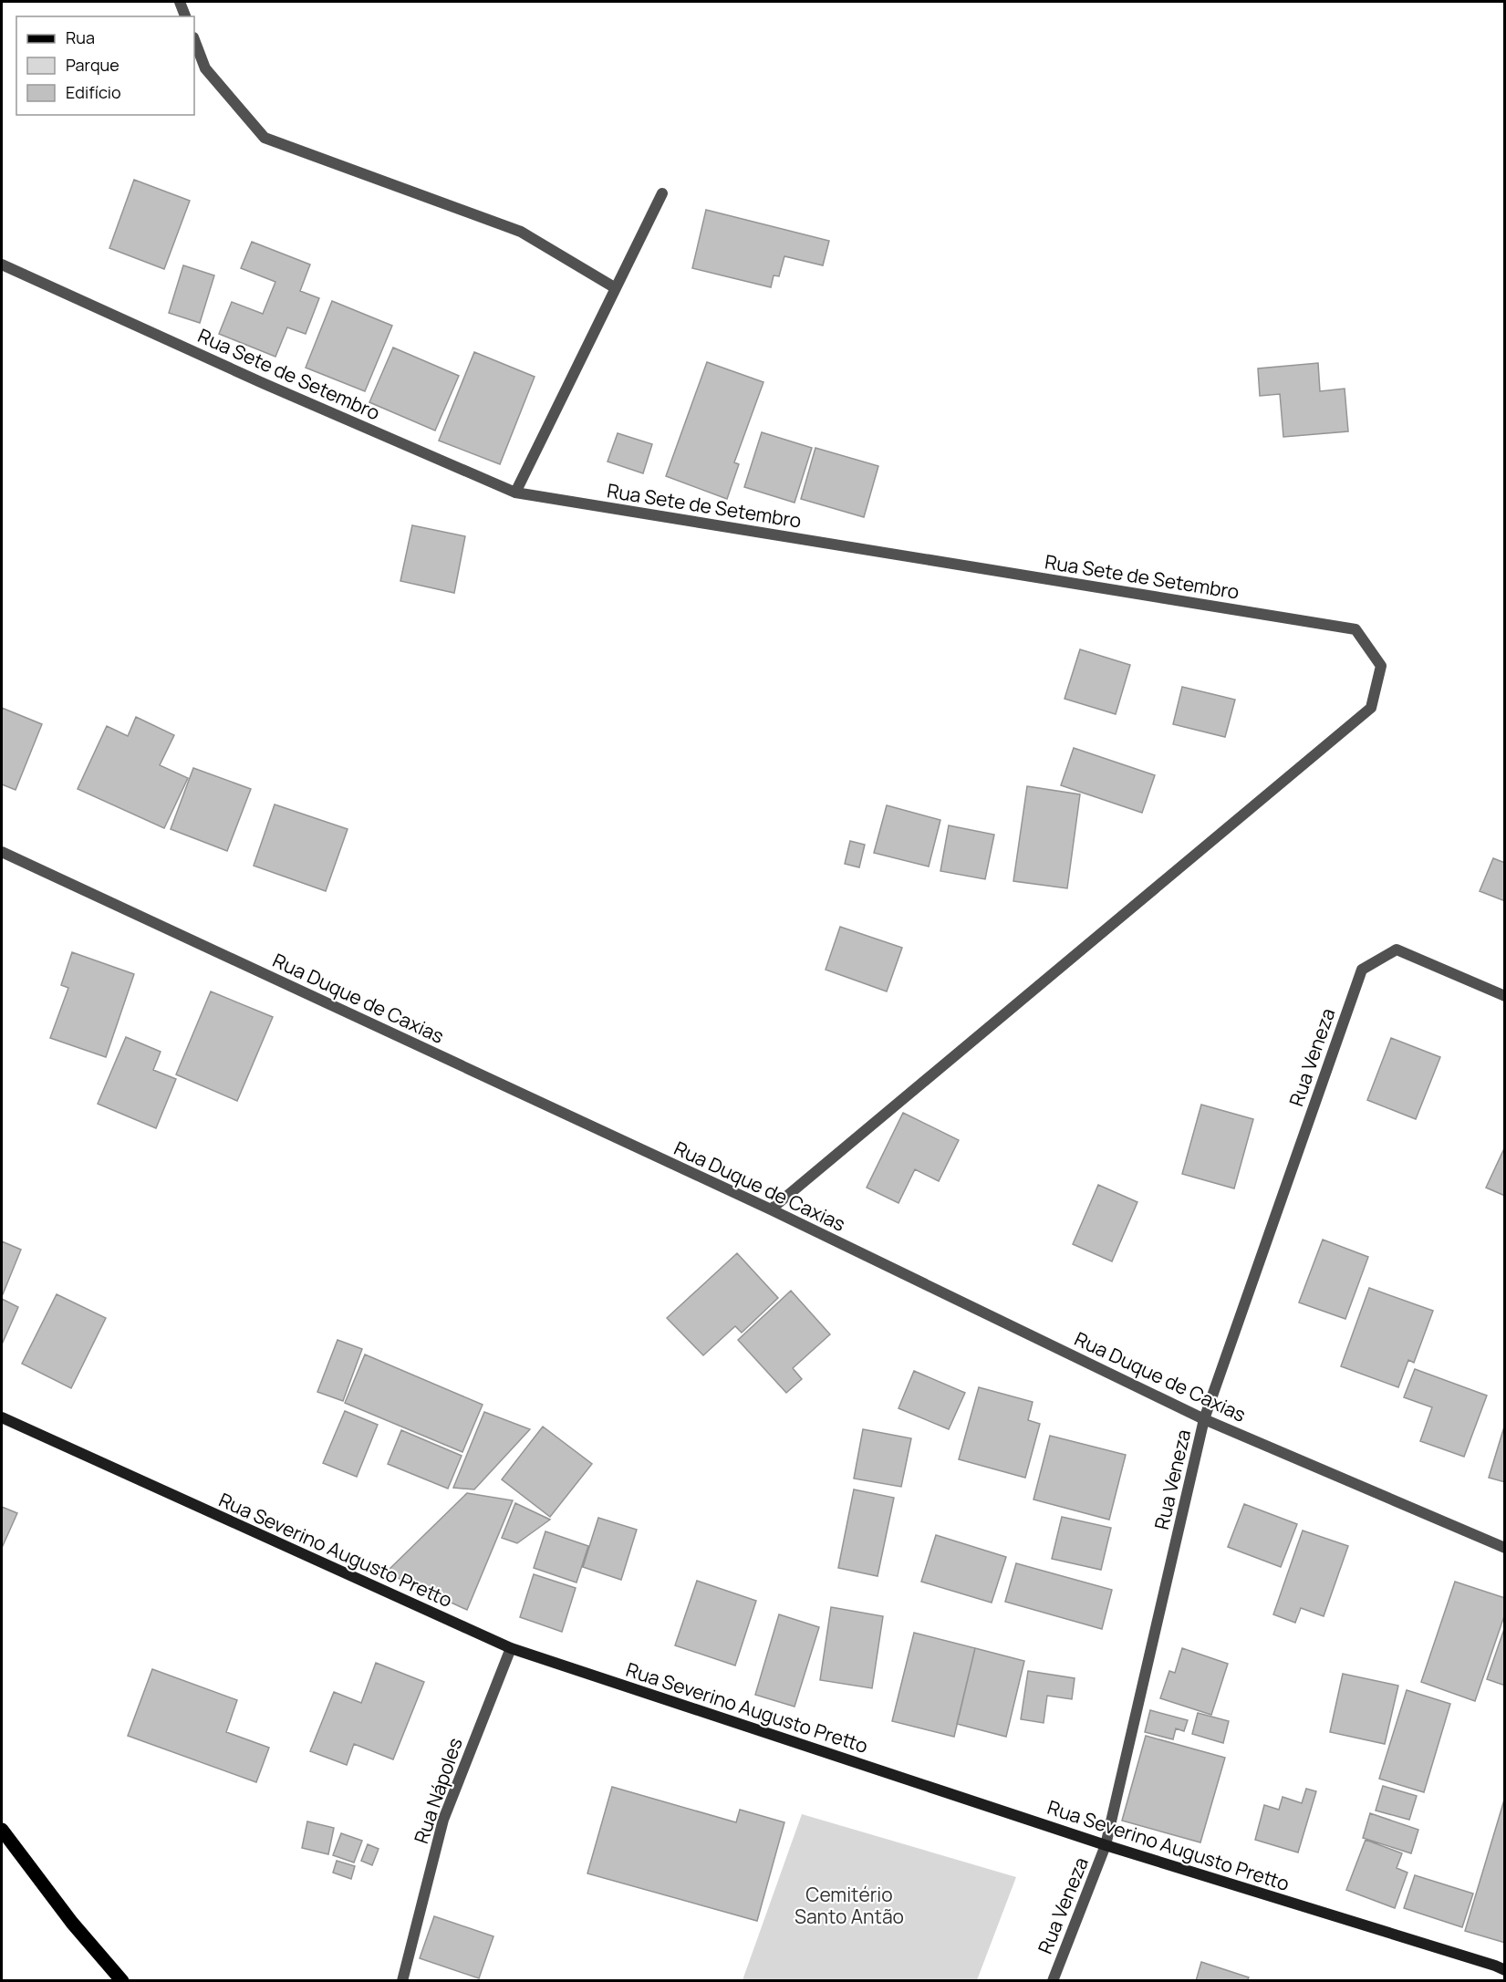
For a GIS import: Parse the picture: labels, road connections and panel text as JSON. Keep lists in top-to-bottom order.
{
  "streets": {
    "street": [
      "Rua Sete de Setembro",
      "Rua Duque de Caxias",
      "Rua Veneza",
      "Rua Severino Augusto Pretto",
      "Rua Nápoles"
    ]
  },
  "crossings": [
    ["Rua Sete de Setembro", "Rua Duque de Caxias"],
    ["Rua Duque de Caxias", "Rua Veneza"],
    ["Rua Veneza", "Rua Severino Augusto Pretto"],
    ["Rua Severino Augusto Pretto", "Rua Nápoles"]
  ],
  "parks": ["Cemitério Santo Antão"],
  "legend": ["Rua", "Parque", "Edifício"]
}
